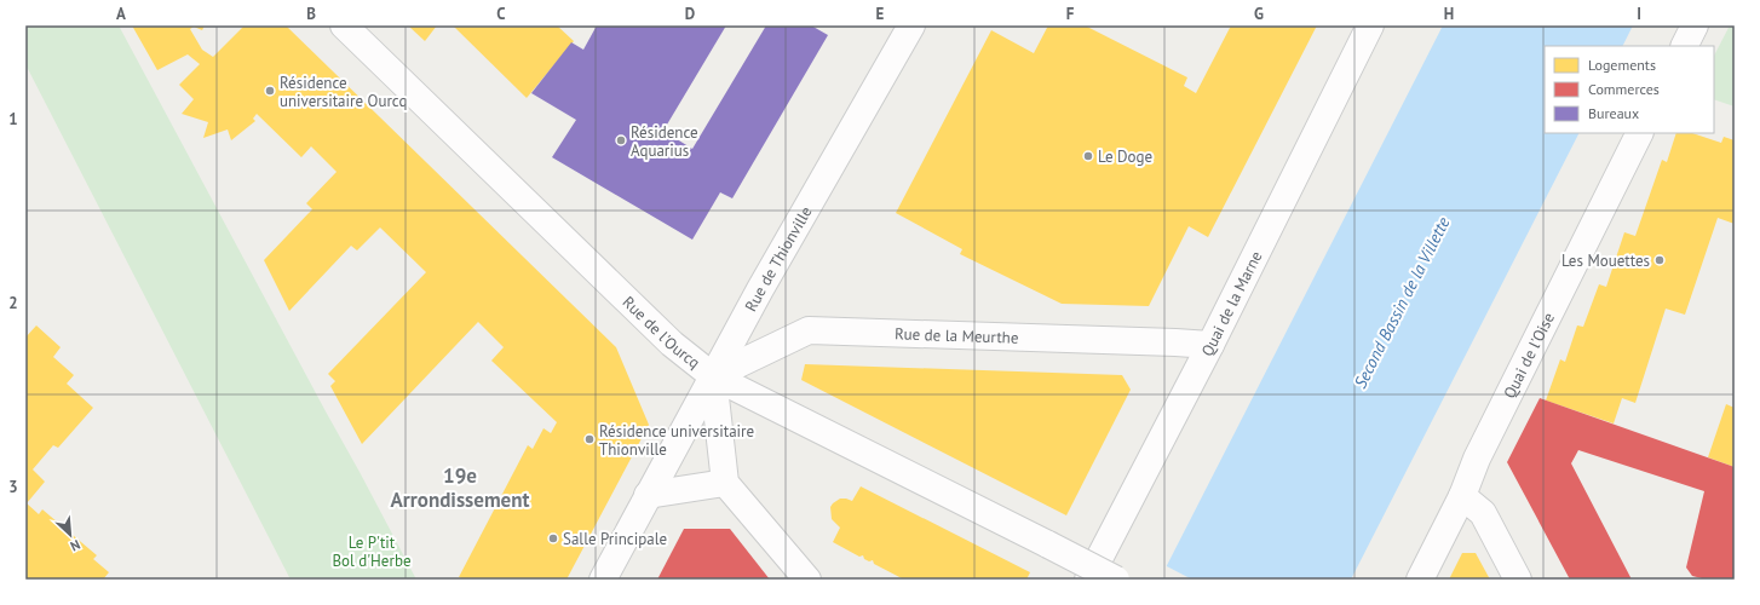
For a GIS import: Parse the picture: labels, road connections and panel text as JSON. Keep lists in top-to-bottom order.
{
  "streets": {
    "street": [
      "Rue de Thionville",
      "Quai de la Marne",
      "Rue de l'Ourcq",
      "Rue de la Meurthe",
      "Quai de l'Oise"
    ]
  },
  "crossings": [
    ["Rue de Thionville", "Rue de l'Ourcq"],
    ["Rue de Thionville", "Rue de la Meurthe"],
    ["Quai de la Marne", "Rue de la Meurthe"],
    ["Rue de l'Ourcq", "Rue de la Meurthe"]
  ],
  "districts": ["19e Arrondissement"],
  "water": ["Second Bassin de la Villette"],
  "parks": ["Le P'tit Bol d'Herbe"],
  "places": [
    "Résidence universitaire Ourcq",
    "Résidence Aquarius",
    "Le Doge",
    "Les Mouettes",
    "Résidence universitaire Thionville",
    "Salle Principale"
  ],
  "legend": ["Logements", "Commerces", "Bureaux"],
  "north": "bottom right",
  "grid": {
    "columns": [
      "A",
      "B",
      "C",
      "D",
      "E",
      "F",
      "G",
      "H",
      "I"
    ],
    "rows": ["1", "2", "3"]
  }
}
